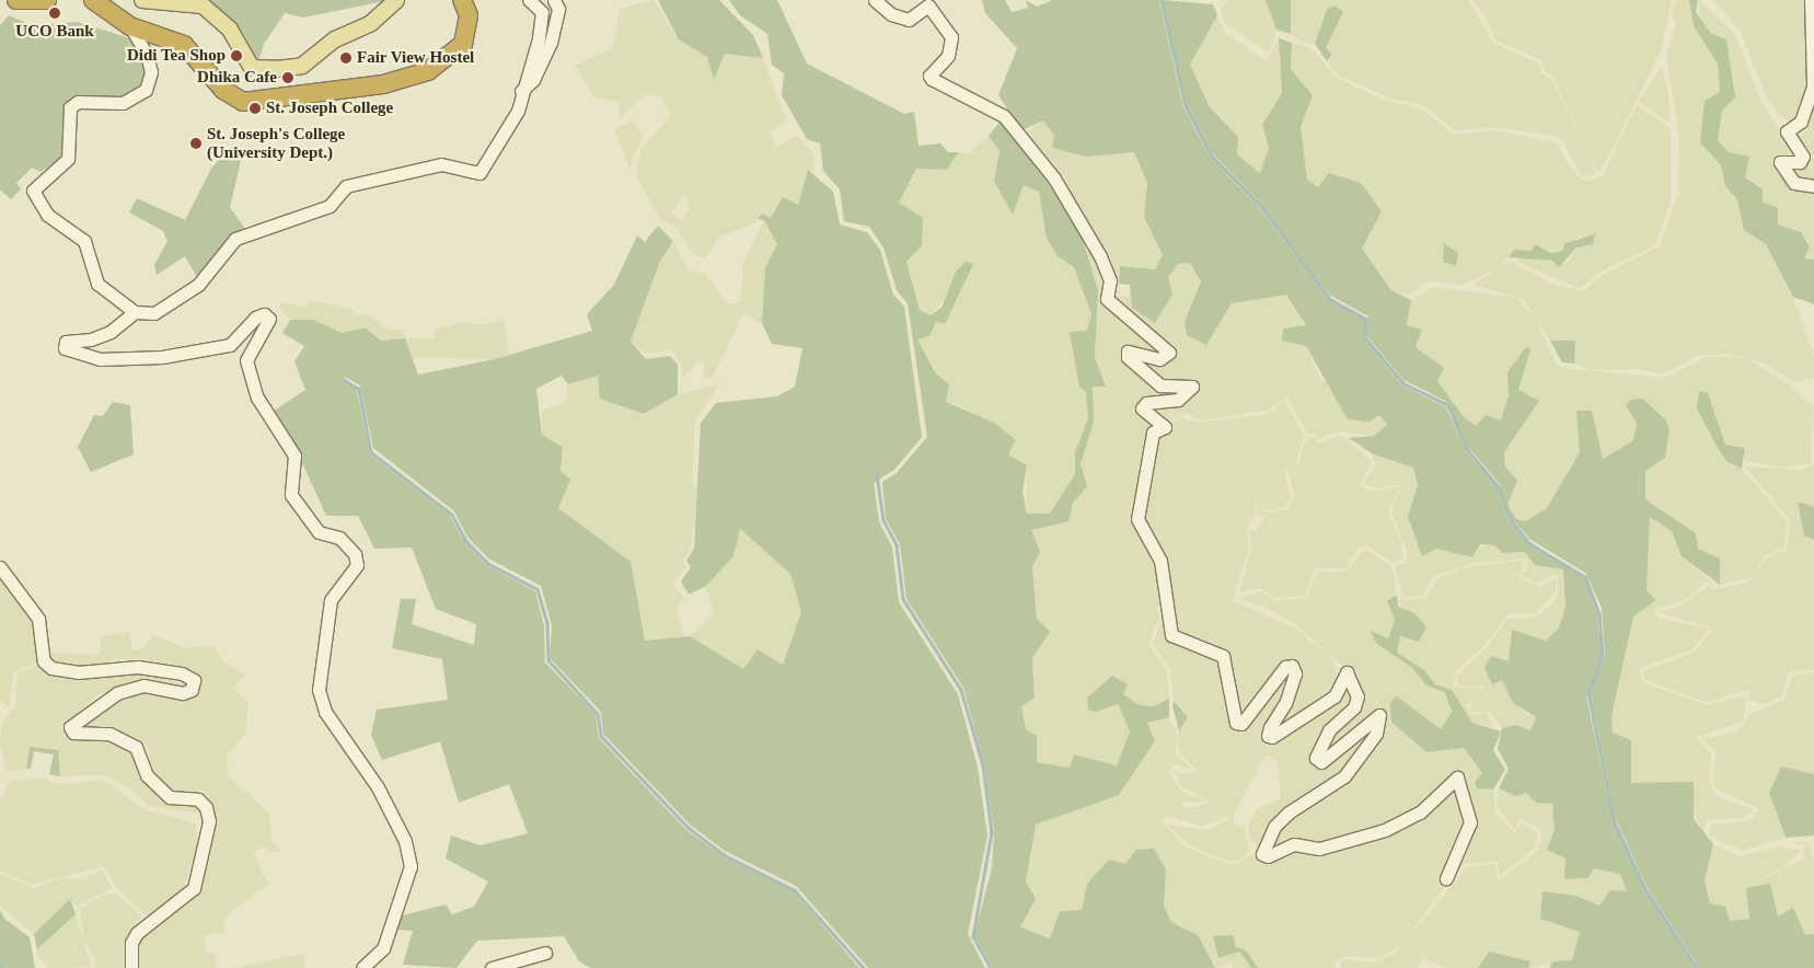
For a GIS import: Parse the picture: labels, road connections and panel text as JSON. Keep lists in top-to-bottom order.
{
  "places": [
    "UCO Bank",
    "Didi Tea Shop",
    "Fair View Hostel",
    "Dhika Cafe",
    "St. Joseph College",
    "St. Joseph's College (University Dept.)"
  ]
}
